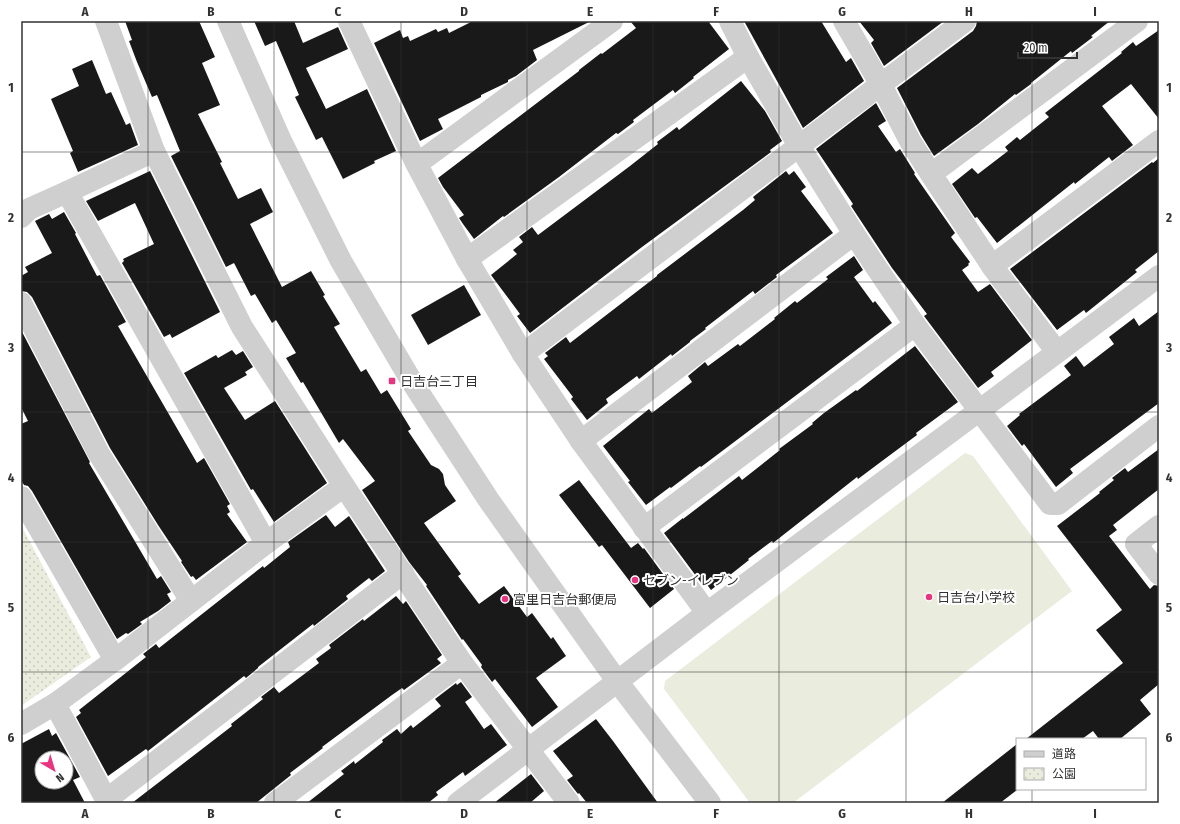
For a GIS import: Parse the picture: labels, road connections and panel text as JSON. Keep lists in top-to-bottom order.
{
  "places": {
    "transit": ["日吉台三丁目"],
    "other": ["セブン-イレブン", "日吉台小学校", "富里日吉台郵便局"]
  },
  "legend": ["道路", "公園"],
  "scale_bar": "20 m",
  "north": "bottom right",
  "grid": {
    "columns": [
      "A",
      "B",
      "C",
      "D",
      "E",
      "F",
      "G",
      "H",
      "I"
    ],
    "rows": [
      "1",
      "2",
      "3",
      "4",
      "5",
      "6"
    ]
  }
}
